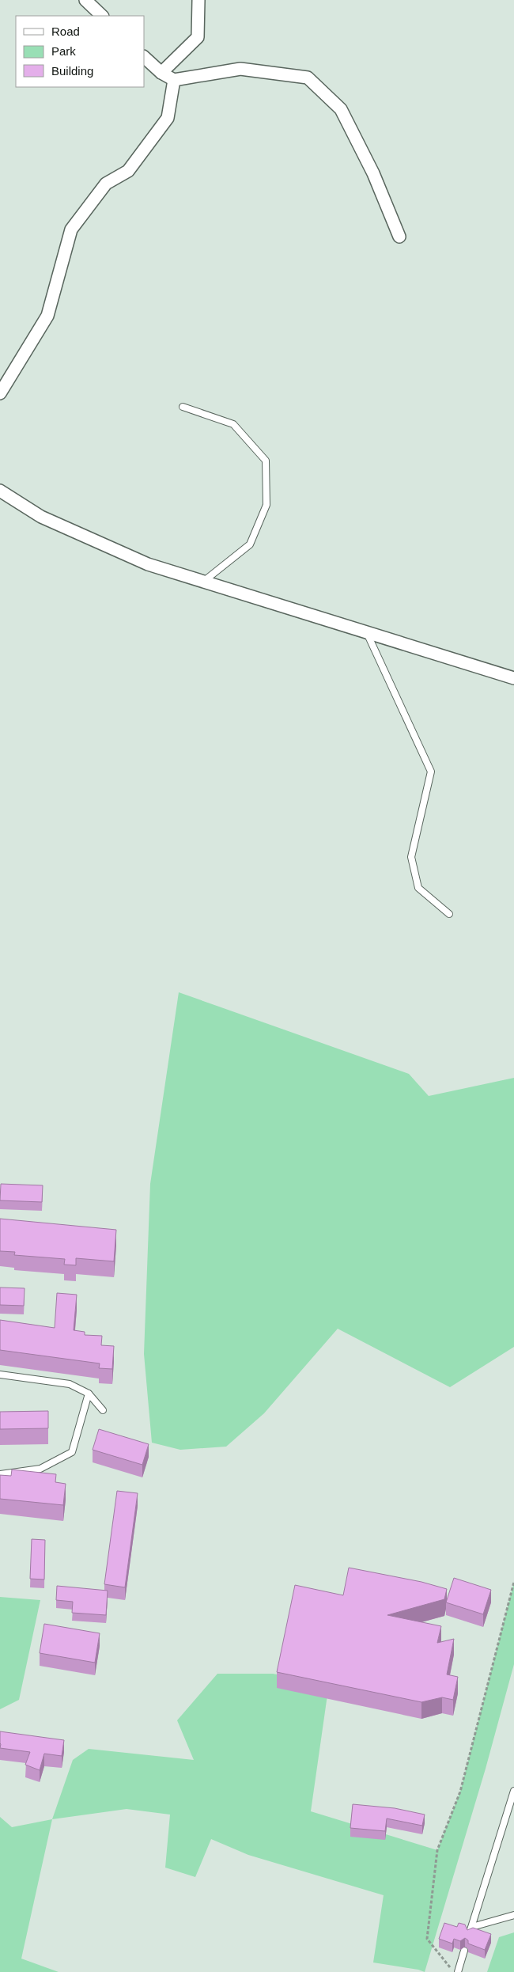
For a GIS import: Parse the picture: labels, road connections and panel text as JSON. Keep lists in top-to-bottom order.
{
  "legend": ["Road", "Park", "Building"]
}
